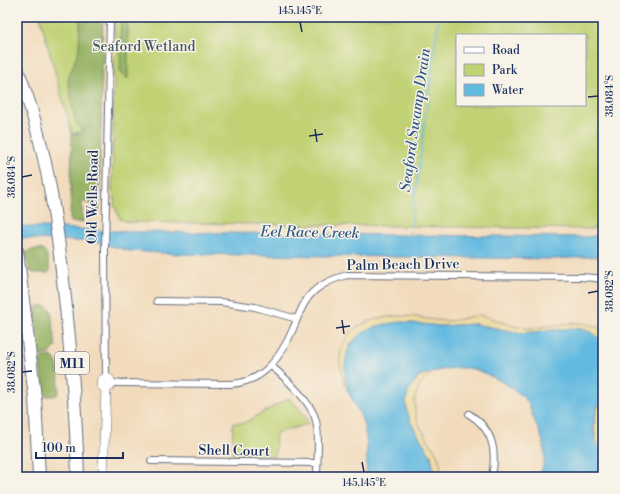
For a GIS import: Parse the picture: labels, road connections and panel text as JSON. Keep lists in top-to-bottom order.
{
  "streets": {
    "highway": ["M11"],
    "street": ["Old Wells Road", "Palm Beach Drive", "Shell Court"]
  },
  "crossings": [
    ["Old Wells Road", "Palm Beach Drive"]
  ],
  "water": ["Seaford Swamp Drain", "Eel Race Creek"],
  "parks": ["Seaford Wetland"],
  "legend": ["Road", "Park", "Water"],
  "scale_bar": "100 m",
  "coordinates": ["145.145°E", "38.084°S", "38.082°S"]
}
